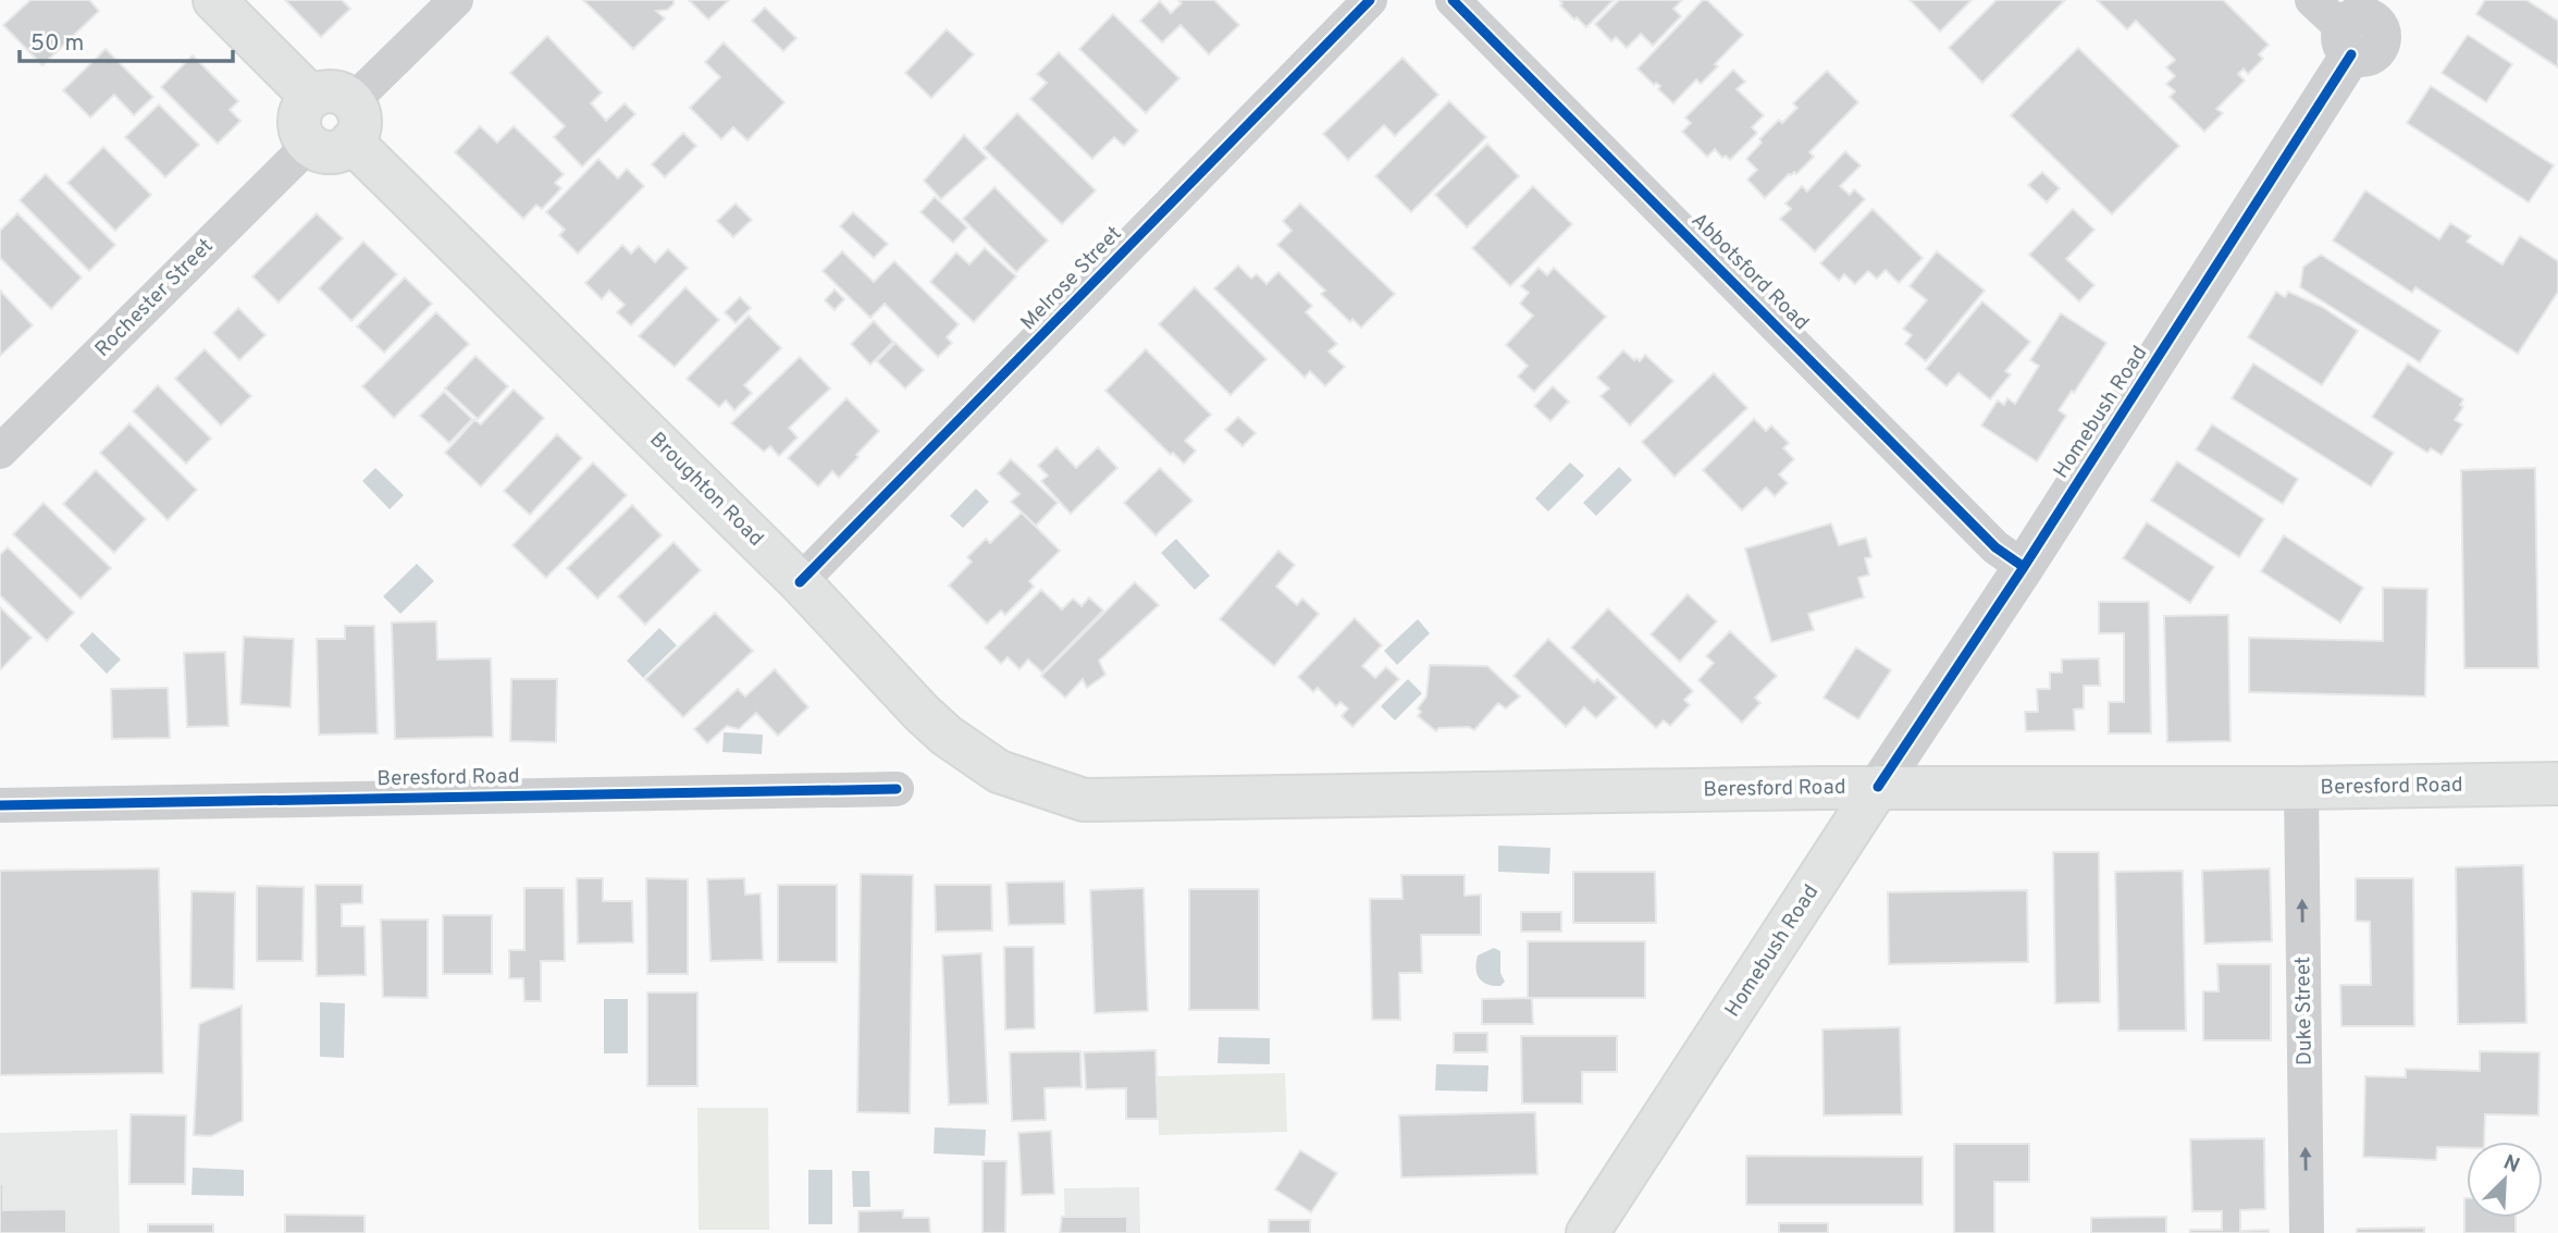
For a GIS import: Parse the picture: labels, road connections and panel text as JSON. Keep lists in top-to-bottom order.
{
  "streets": {
    "main road": ["Homebush Road", "Broughton Road", "Beresford Road"],
    "street": [
      "Abbotsford Road",
      "Melrose Street",
      "Rochester Street",
      "Duke Street"
    ]
  },
  "crossings": [
    ["Abbotsford Road", "Homebush Road"],
    ["Melrose Street", "Broughton Road"],
    ["Rochester Street", "Broughton Road"],
    ["Homebush Road", "Beresford Road"],
    ["Broughton Road", "Beresford Road"],
    ["Beresford Road", "Duke Street"]
  ],
  "one_way": ["Duke Street"],
  "scale_bar": "50 m",
  "north": "top right"
}
